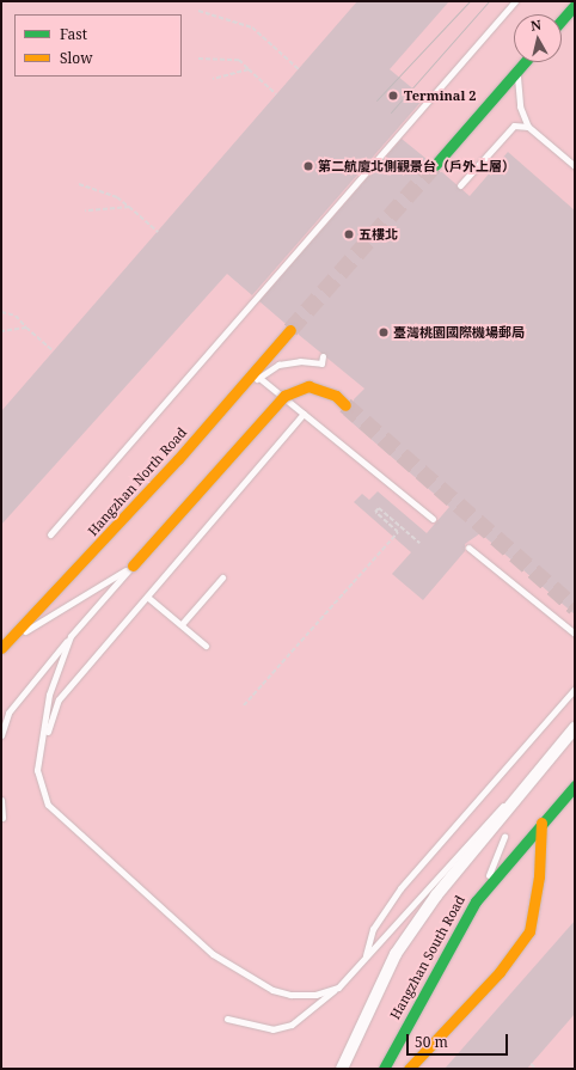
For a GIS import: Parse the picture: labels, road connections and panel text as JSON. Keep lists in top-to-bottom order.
{
  "streets": {
    "street": ["Hangzhan North Road", "Hangzhan South Road"]
  },
  "places": [
    "Terminal 2",
    "第二航廈北側觀景台（戶外上層）",
    "五樓北",
    "臺灣桃園國際機場郵局"
  ],
  "legend": ["Fast", "Slow"],
  "scale_bar": "50 m",
  "north": "top"
}
